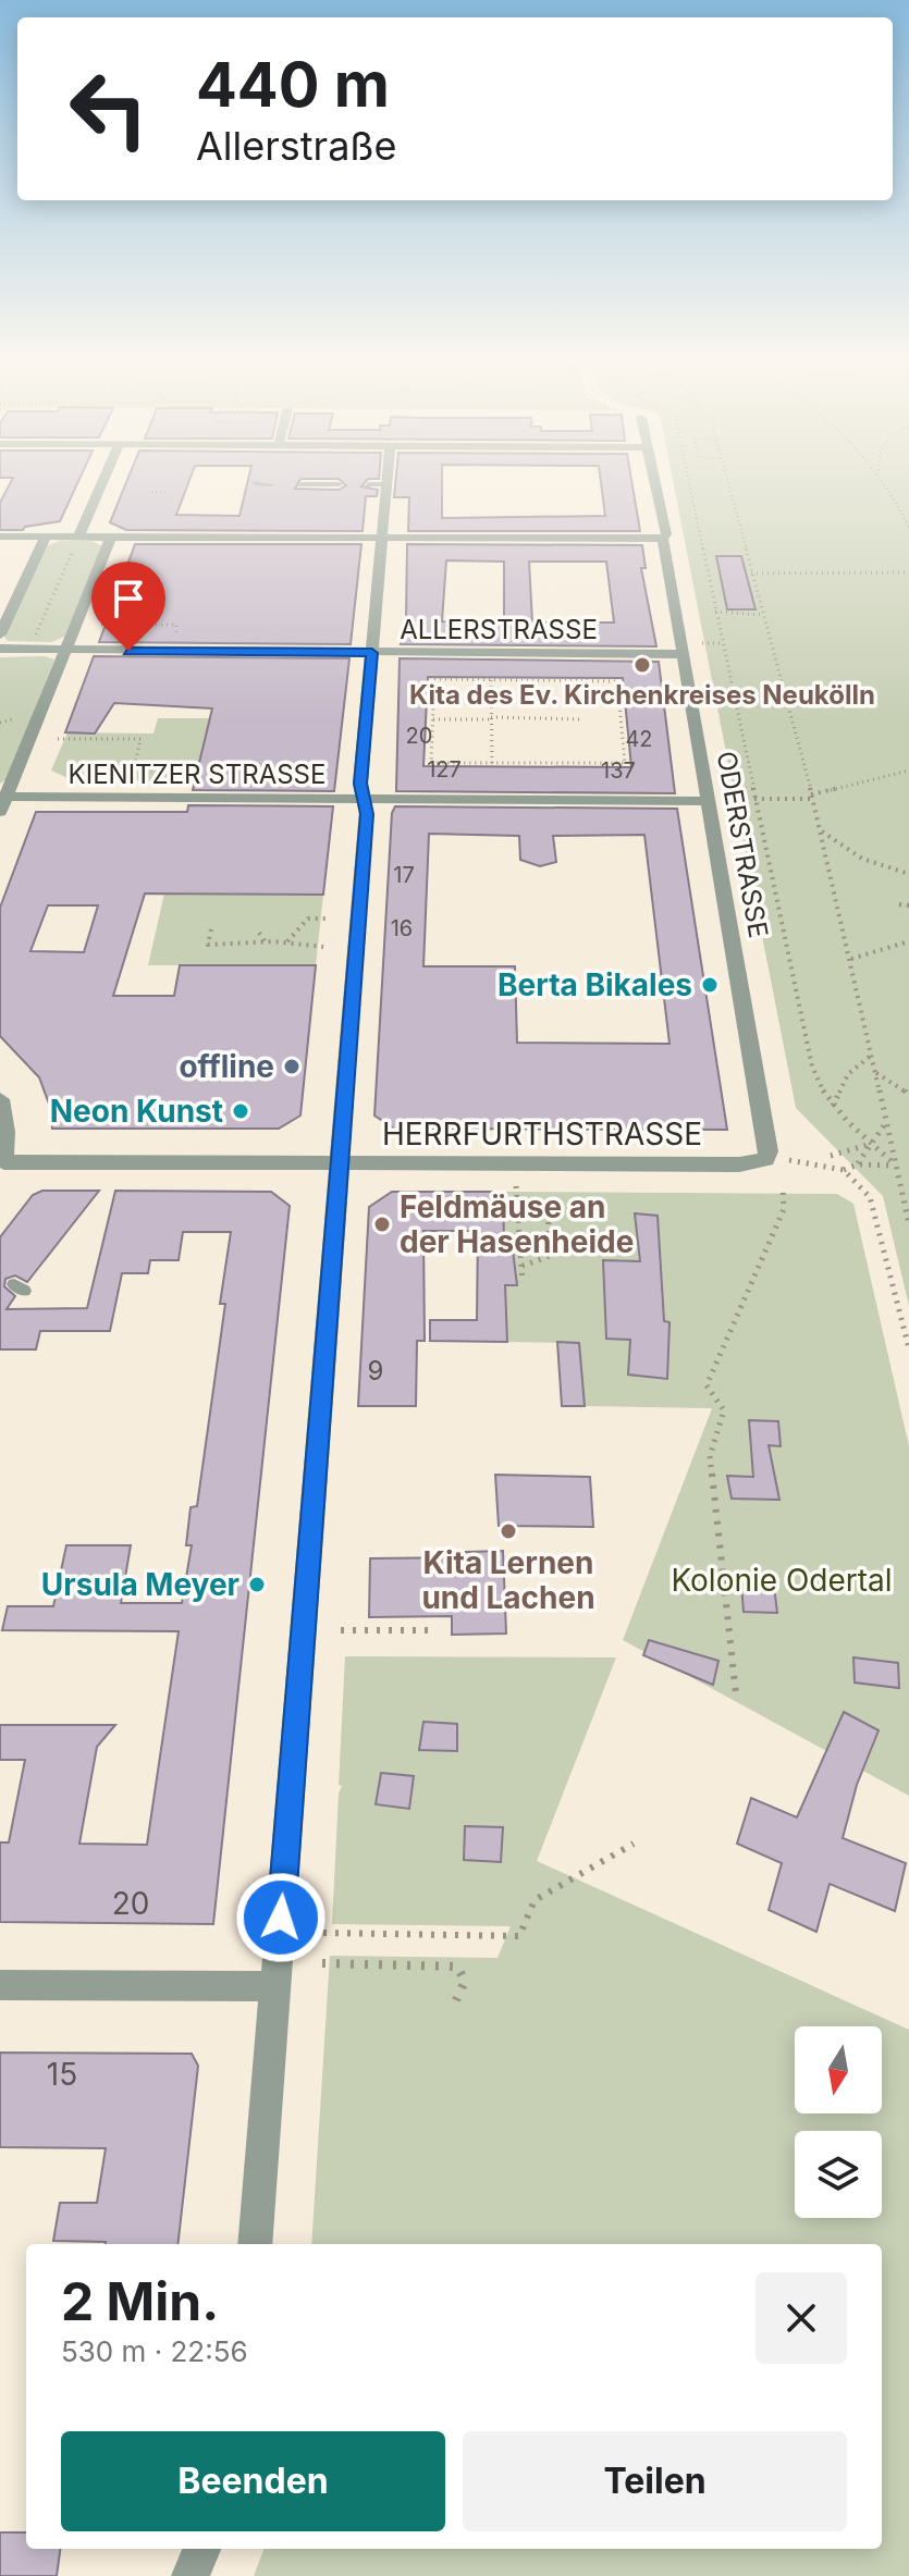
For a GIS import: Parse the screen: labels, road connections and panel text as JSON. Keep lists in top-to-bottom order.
{
  "streets": {
    "street": [
      "ALLERSTRASSE",
      "KIENITZER STRASSE",
      "ODERSTRASSE",
      "HERRFURTHSTRASSE"
    ]
  },
  "crossings": [
    ["ALLERSTRASSE", "ODERSTRASSE"],
    ["KIENITZER STRASSE", "ODERSTRASSE"],
    ["ODERSTRASSE", "HERRFURTHSTRASSE"]
  ],
  "parks": ["Kolonie Odertal"],
  "places": [
    "Kita des Ev. Kirchenkreises Neukölln",
    "Berta Bikales",
    "offline",
    "Neon Kunst",
    "Feldmäuse an der Hasenheide",
    "Kita Lernen und Lachen",
    "Ursula Meyer"
  ],
  "house_numbers": [
    "20",
    "42",
    "127",
    "137",
    "17",
    "16",
    "9",
    "20",
    "15"
  ],
  "north": "bottom",
  "page": {
    "turn": ["440 m", "Allerstraße"],
    "heading": ["2 Min.", "530 m · 22:56"],
    "buttons": ["Beenden", "Teilen"]
  }
}
